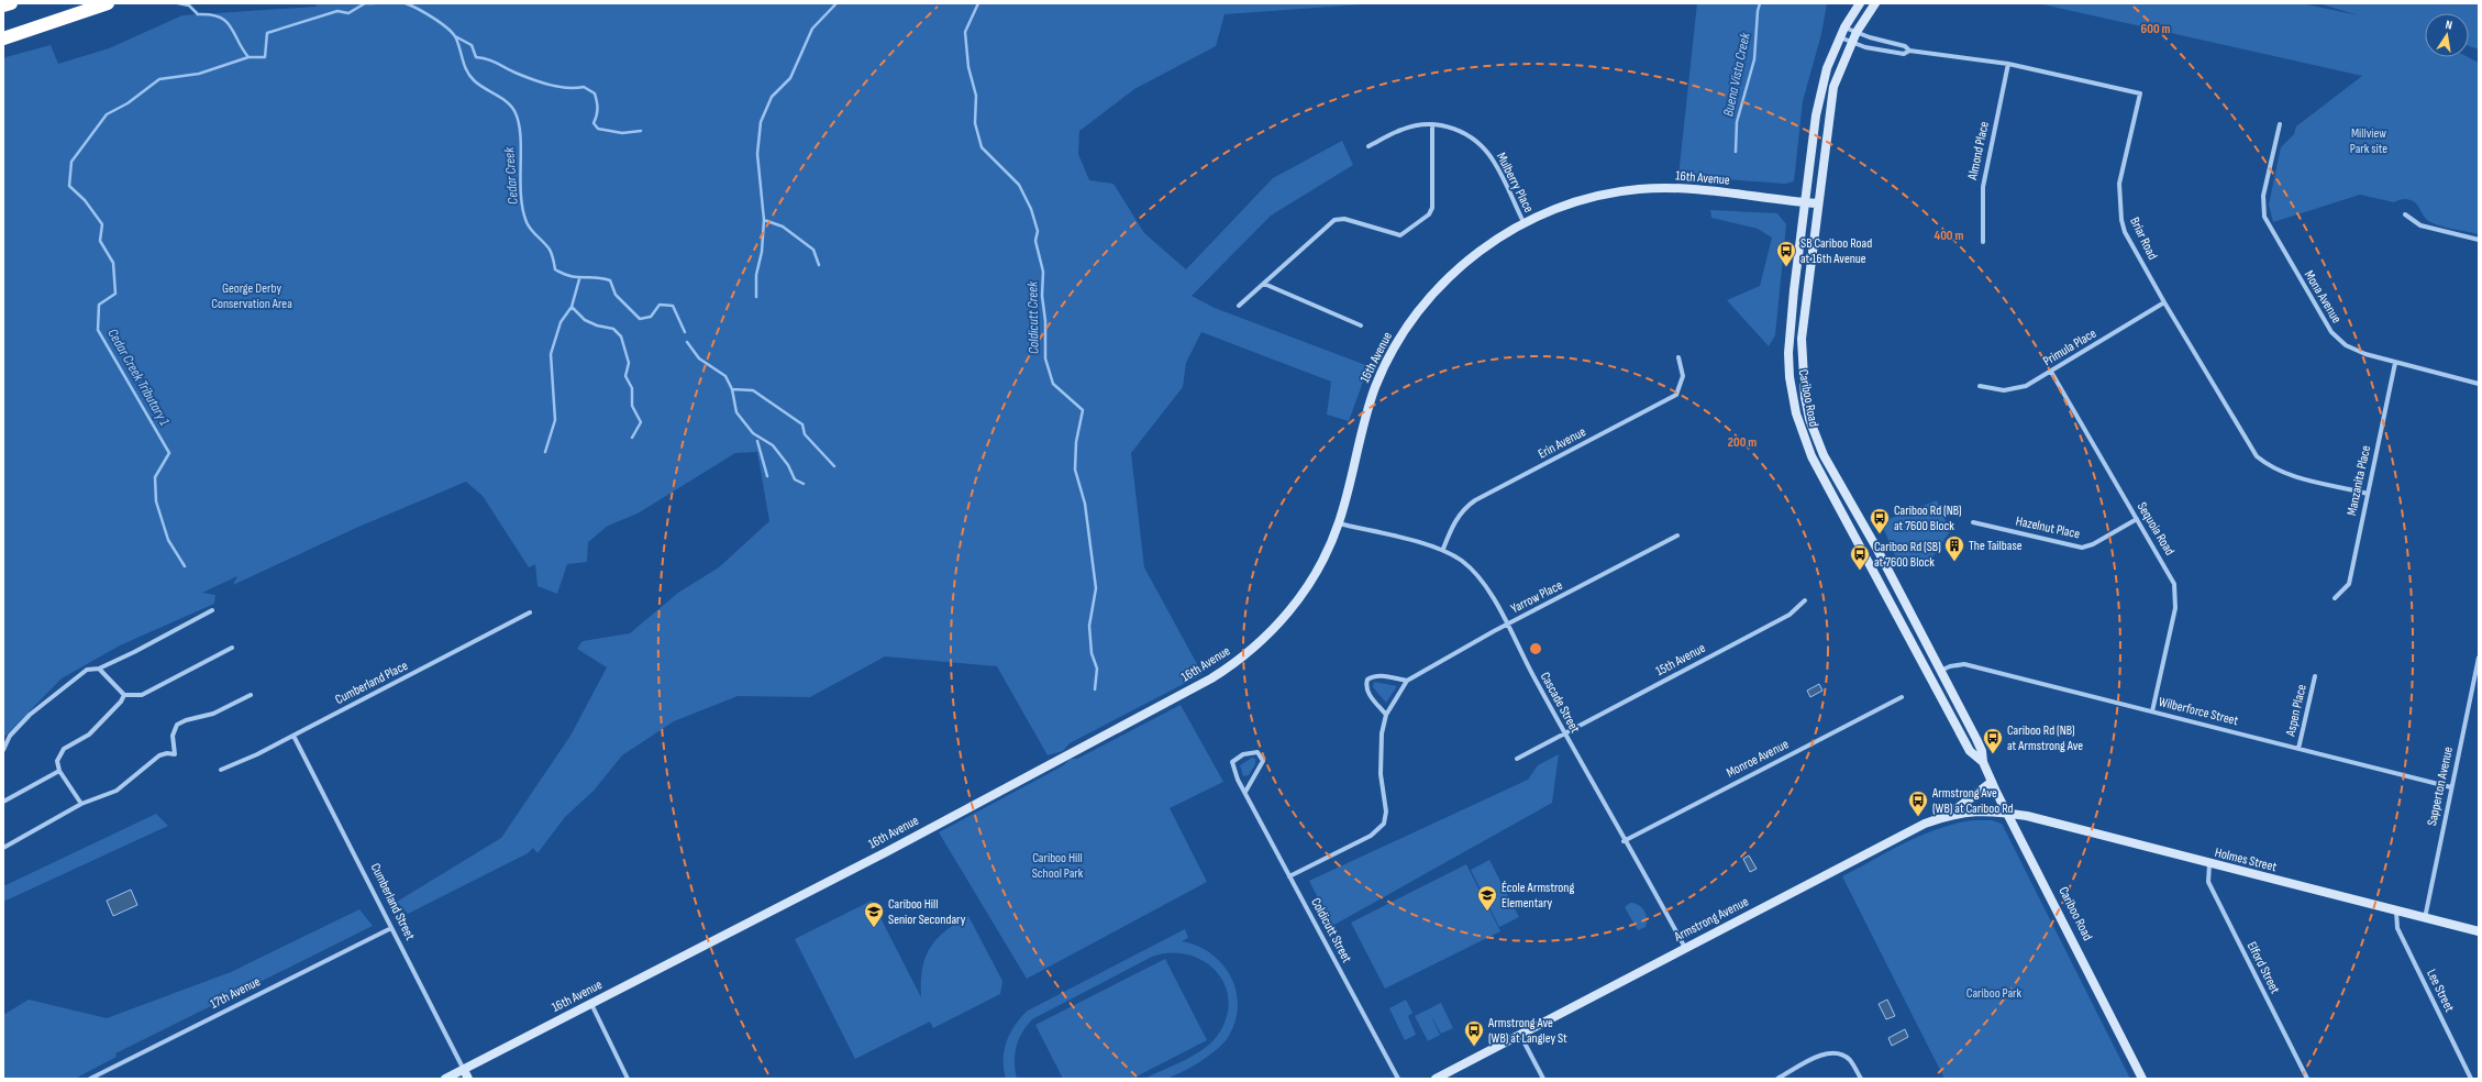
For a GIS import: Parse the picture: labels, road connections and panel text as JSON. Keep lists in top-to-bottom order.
{
  "streets": {
    "street": [
      "Almond Place",
      "16th Avenue",
      "Mulberry Place",
      "Briar Road",
      "Mona Avenue",
      "Primula Place",
      "Cariboo Road",
      "Erin Avenue",
      "Manzanita Place",
      "Hazelnut Place",
      "Sequoia Road",
      "Yarrow Place",
      "15th Avenue",
      "Cumberland Place",
      "Cascade Street",
      "Aspen Place",
      "Wilberforce Street",
      "Monroe Avenue",
      "Sapperton Avenue",
      "Holmes Street",
      "Cumberland Street",
      "Armstrong Avenue",
      "Coldicutt Street",
      "Elford Street",
      "Lee Street",
      "17th Avenue"
    ]
  },
  "crossings": [
    ["Almond Place", "Briar Road"],
    ["16th Avenue", "Mulberry Place"],
    ["16th Avenue", "Cariboo Road"],
    ["16th Avenue", "Cascade Street"],
    ["16th Avenue", "Cumberland Street"],
    ["Briar Road", "Primula Place"],
    ["Briar Road", "Cariboo Road"],
    ["Briar Road", "Manzanita Place"],
    ["Mona Avenue", "Manzanita Place"],
    ["Primula Place", "Sequoia Road"],
    ["Cariboo Road", "Wilberforce Street"],
    ["Cariboo Road", "Holmes Street"],
    ["Cariboo Road", "Armstrong Avenue"],
    ["Erin Avenue", "Cascade Street"],
    ["Hazelnut Place", "Sequoia Road"],
    ["Sequoia Road", "Wilberforce Street"],
    ["Yarrow Place", "Cascade Street"],
    ["Yarrow Place", "Coldicutt Street"],
    ["15th Avenue", "Cascade Street"],
    ["Cumberland Place", "Cumberland Street"],
    ["Cascade Street", "Monroe Avenue"],
    ["Cascade Street", "Armstrong Avenue"],
    ["Aspen Place", "Wilberforce Street"],
    ["Wilberforce Street", "Sapperton Avenue"],
    ["Sapperton Avenue", "Holmes Street"],
    ["Holmes Street", "Armstrong Avenue"],
    ["Holmes Street", "Elford Street"],
    ["Holmes Street", "Lee Street"],
    ["Cumberland Street", "17th Avenue"]
  ],
  "water": [
    "Buena Vista Creek",
    "Cedar Creek",
    "Coldicutt Creek",
    "Cedar Creek Tributary 1"
  ],
  "parks": [
    "Millview Park site",
    "George Derby Conservation Area",
    "Cariboo Hill School Park",
    "Cariboo Park"
  ],
  "places": {
    "bus stop": [
      "SB Cariboo Road at 16th Avenue",
      "Cariboo Rd (NB) at 7600 Block",
      "Cariboo Rd (SB) at 7600 Block",
      "Cariboo Rd (NB) at Armstrong Ave",
      "Armstrong Ave (WB) at Cariboo Rd",
      "Armstrong Ave (WB) at Langley St"
    ],
    "building": ["The Tailbase"],
    "school or university": ["École Armstrong Elementary", "Cariboo Hill Senior Secondary"]
  },
  "north": "top",
  "rings": ["600 m", "400 m", "200 m"]
}
